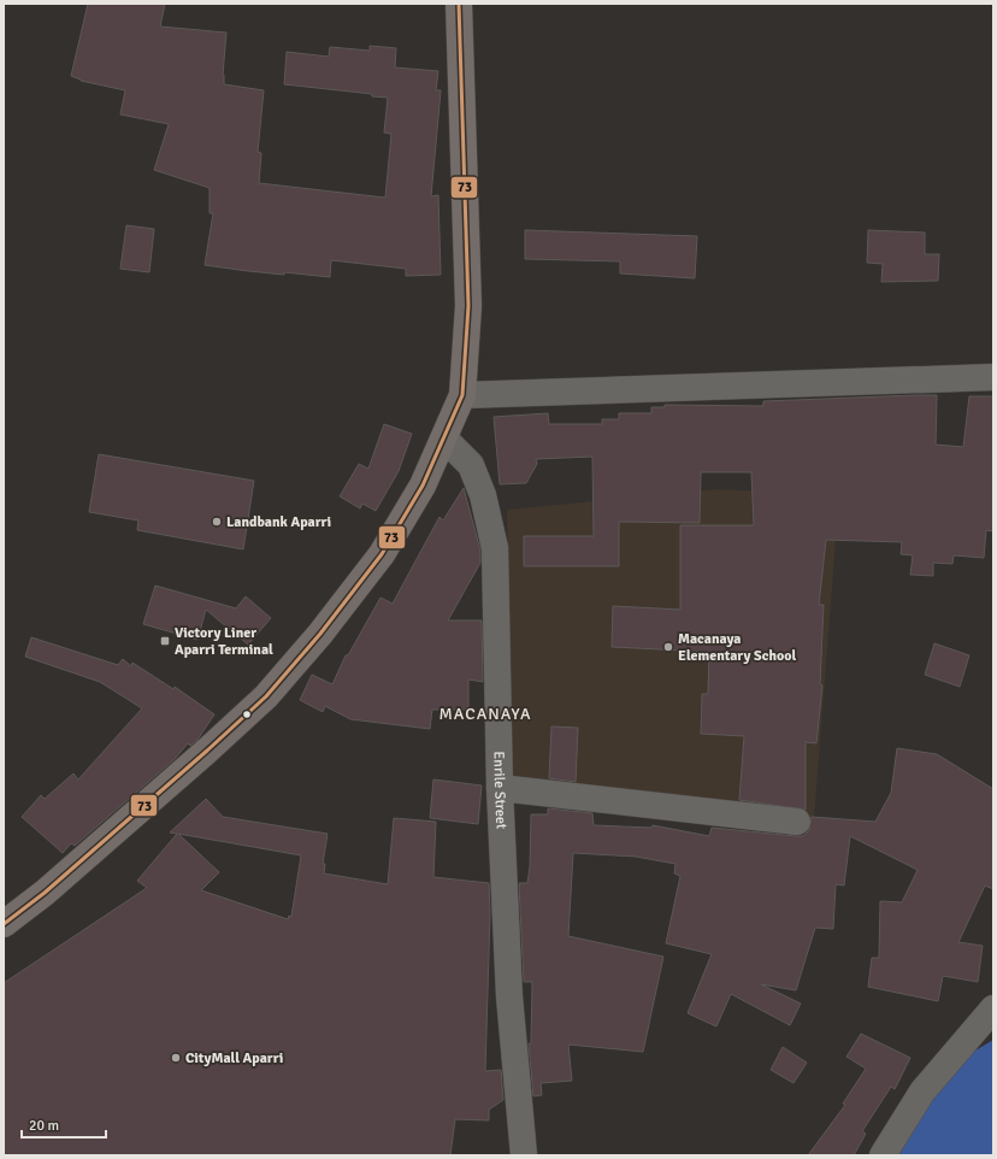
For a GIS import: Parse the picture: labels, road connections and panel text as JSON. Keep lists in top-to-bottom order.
{
  "streets": {
    "street": ["Enrile Street"]
  },
  "districts": ["MACANAYA"],
  "places": {
    "other": ["Landbank Aparri", "Macanaya Elementary School", "CityMall Aparri"],
    "transit": ["Victory Liner Aparri Terminal"]
  },
  "lines": ["transit line 73"],
  "scale_bar": "20 m"
}
